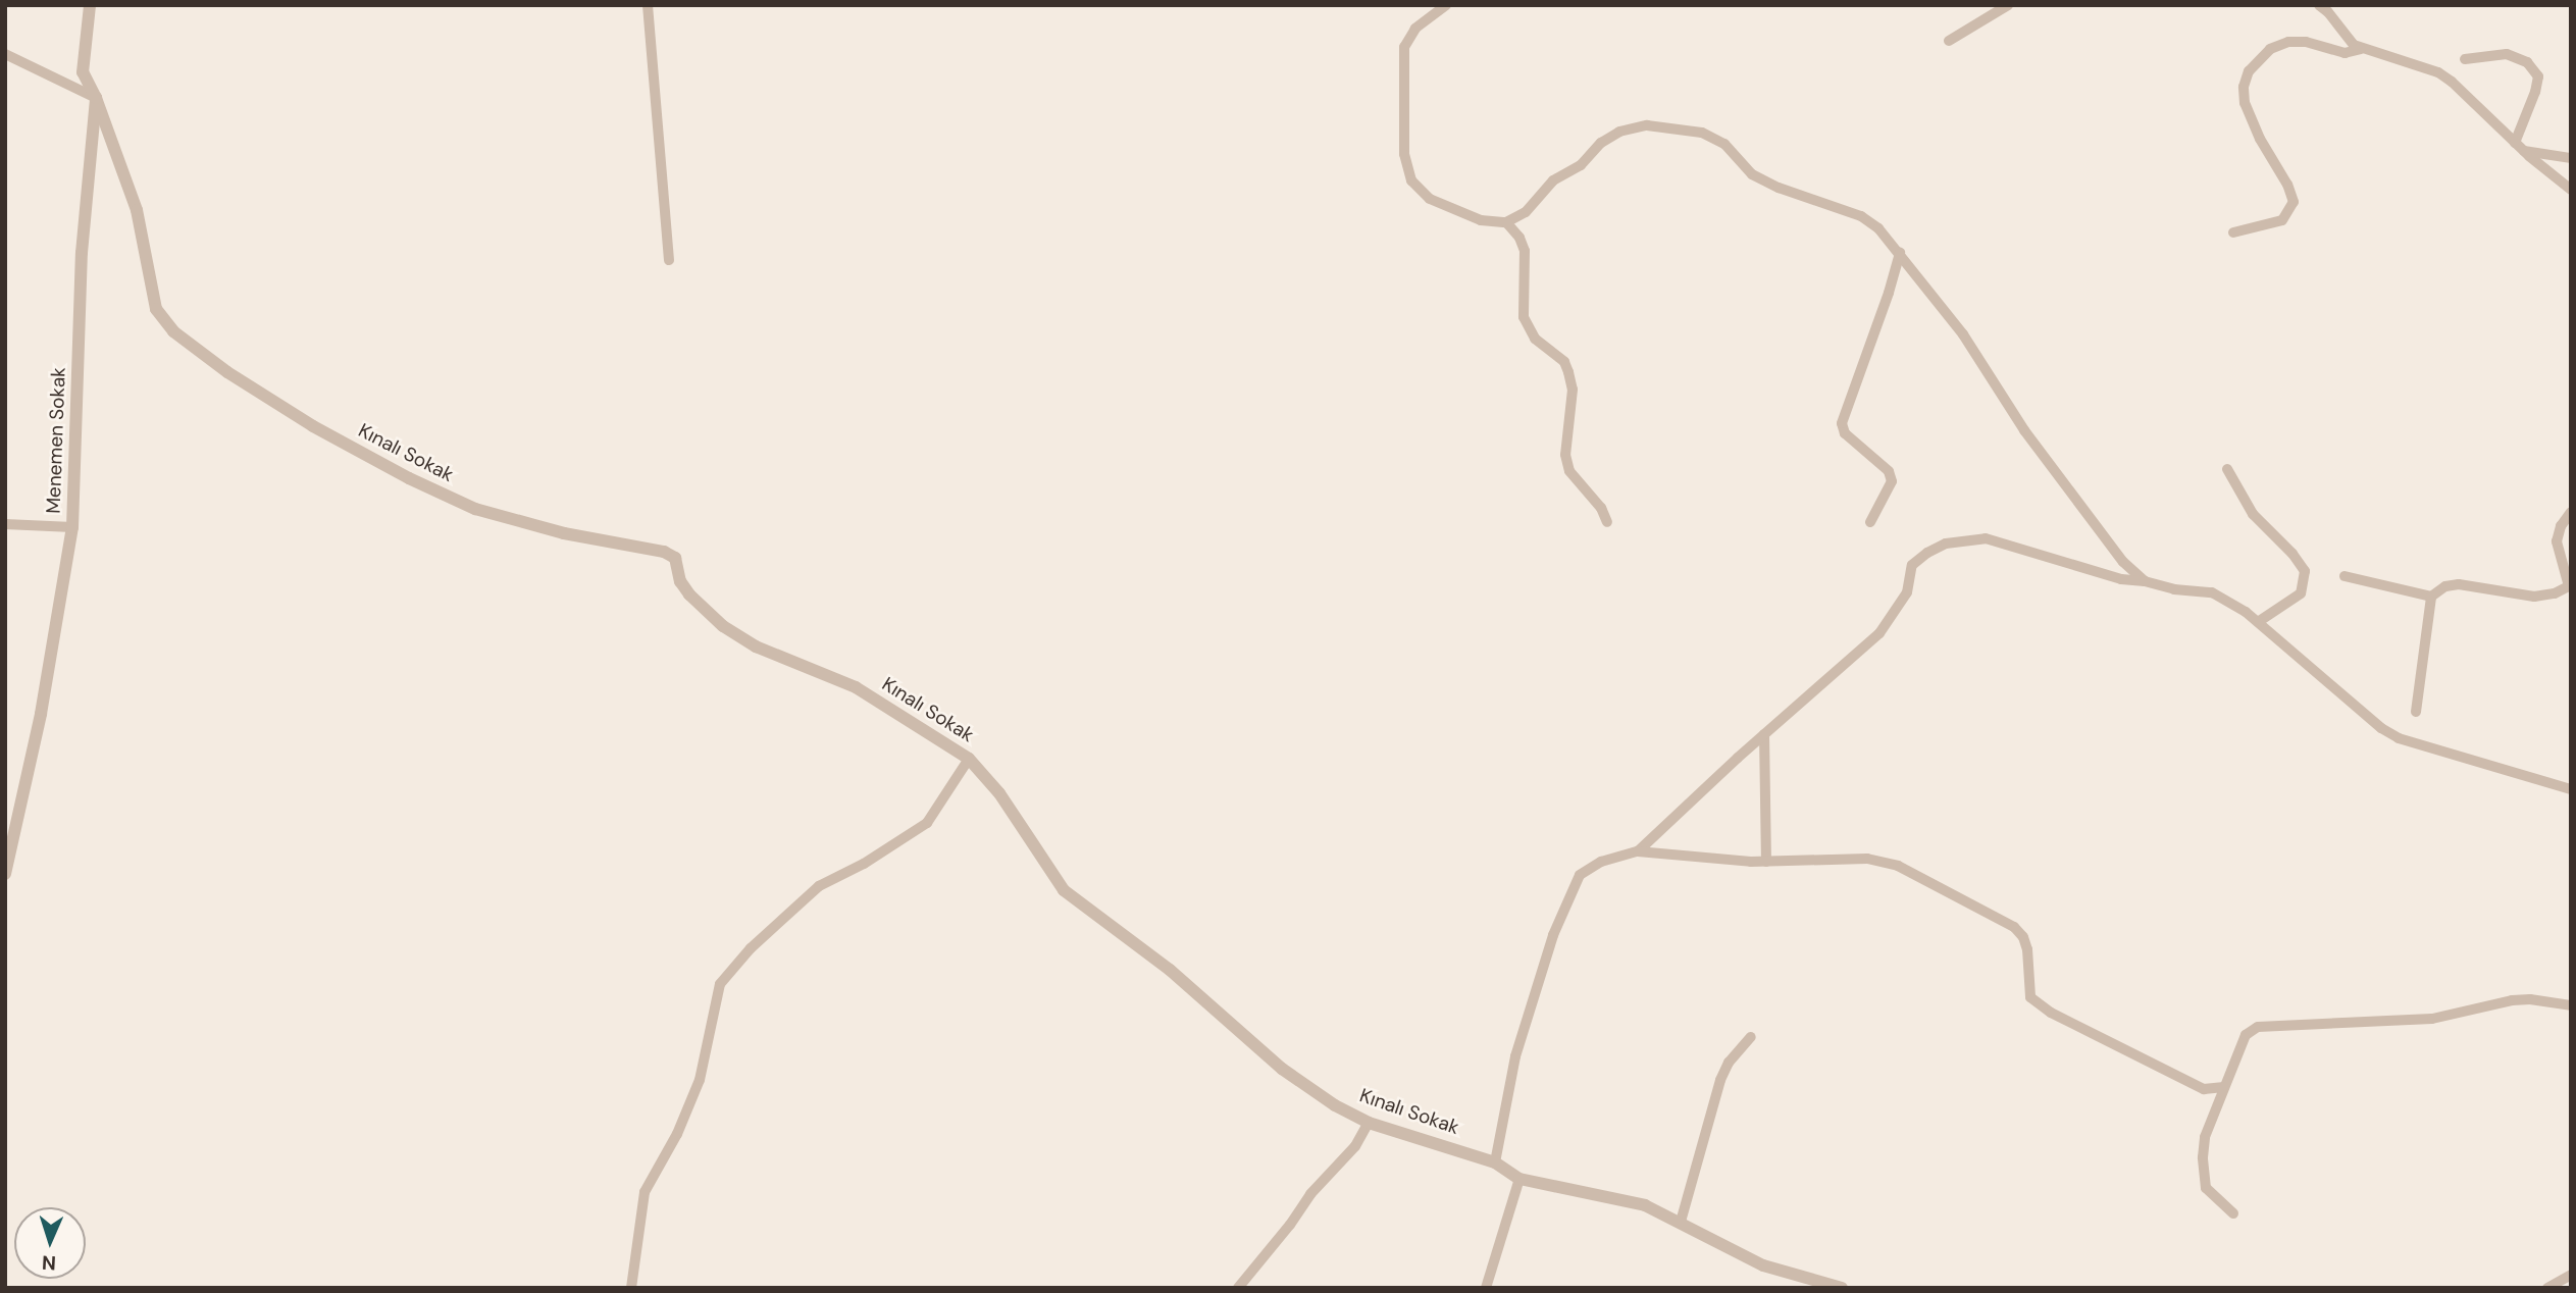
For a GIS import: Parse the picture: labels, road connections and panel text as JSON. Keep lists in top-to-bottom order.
{
  "streets": {
    "street": ["Menemen Sokak", "Kınalı Sokak"]
  },
  "crossings": [
    ["Menemen Sokak", "Kınalı Sokak"]
  ],
  "north": "bottom"
}
